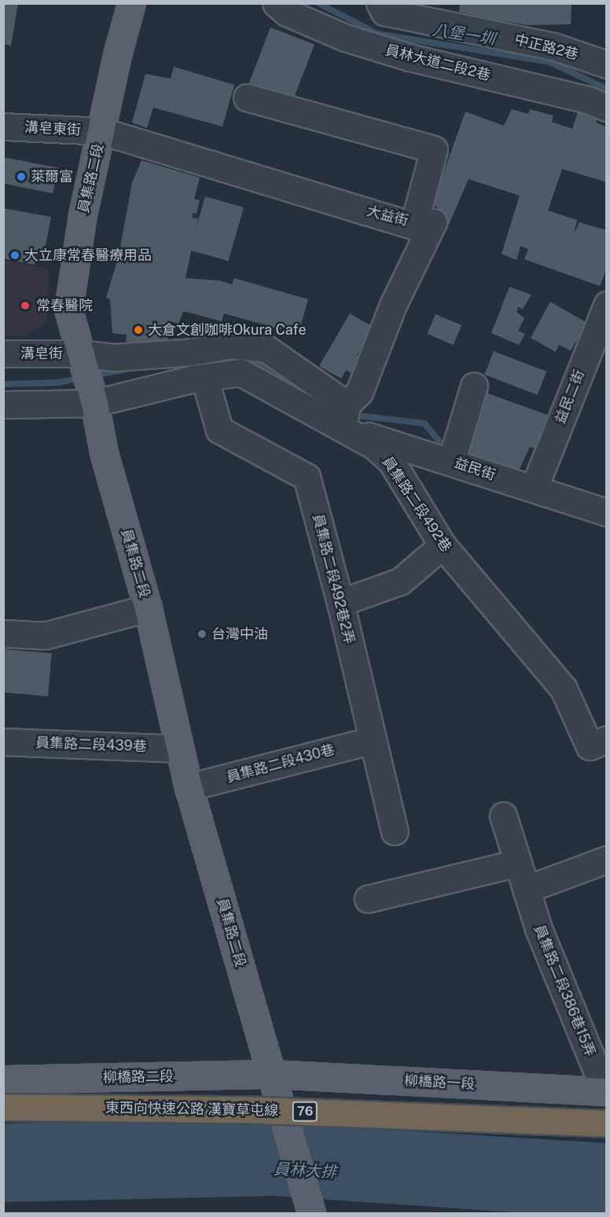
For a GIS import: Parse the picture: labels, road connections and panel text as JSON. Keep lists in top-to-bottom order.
{
  "streets": {
    "highway": ["東西向快速公路 漢寶草屯線", "76"],
    "main road": ["員集路二段", "柳橋路二段", "柳橋路一段"],
    "street": [
      "中正路2巷",
      "員林大道二段2巷",
      "溝皂東街",
      "大益街",
      "溝皂街",
      "益民二街",
      "益民街",
      "員集路二段492巷",
      "員集路二段492巷2弄",
      "員集路二段439巷",
      "員集路二段430巷",
      "員集路二段386巷15弄"
    ]
  },
  "crossings": [
    ["溝皂東街", "員集路二段"],
    ["溝皂東街", "大益街"],
    ["員集路二段", "大益街"],
    ["員集路二段", "溝皂街"],
    ["員集路二段", "員集路二段492巷"],
    ["員集路二段", "員集路二段439巷"],
    ["員集路二段", "員集路二段430巷"],
    ["員集路二段", "柳橋路二段"],
    ["員集路二段", "柳橋路一段"],
    ["溝皂街", "員集路二段492巷"],
    ["益民二街", "益民街"],
    ["益民街", "員集路二段492巷"],
    ["員集路二段492巷", "員集路二段492巷2弄"],
    ["員集路二段492巷2弄", "員集路二段430巷"],
    ["員集路二段386巷15弄", "柳橋路一段"],
    ["柳橋路二段", "柳橋路一段"]
  ],
  "water": ["八堡一圳", "員林大排"],
  "places": [
    "萊爾富",
    "大立康常春醫療用品",
    "常春醫院",
    "大倉文創咖啡Okura Cafe",
    "台灣中油"
  ]
}
